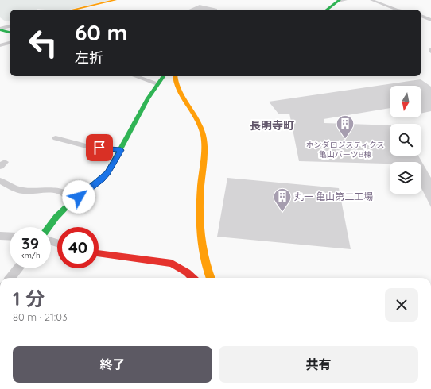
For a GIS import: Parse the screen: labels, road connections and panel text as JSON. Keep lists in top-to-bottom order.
{
  "districts": ["長明寺町"],
  "places": {
    "building": ["ホンダロジスティクス 亀山パーツB棟", "丸一 亀山第二工場"]
  },
  "north": "bottom",
  "page": {
    "turn": ["60 m", "左折"],
    "speed": "39 km/h",
    "limit": "40",
    "heading": ["1 分", "80 m · 21:03"],
    "buttons": ["終了", "共有"]
  }
}
